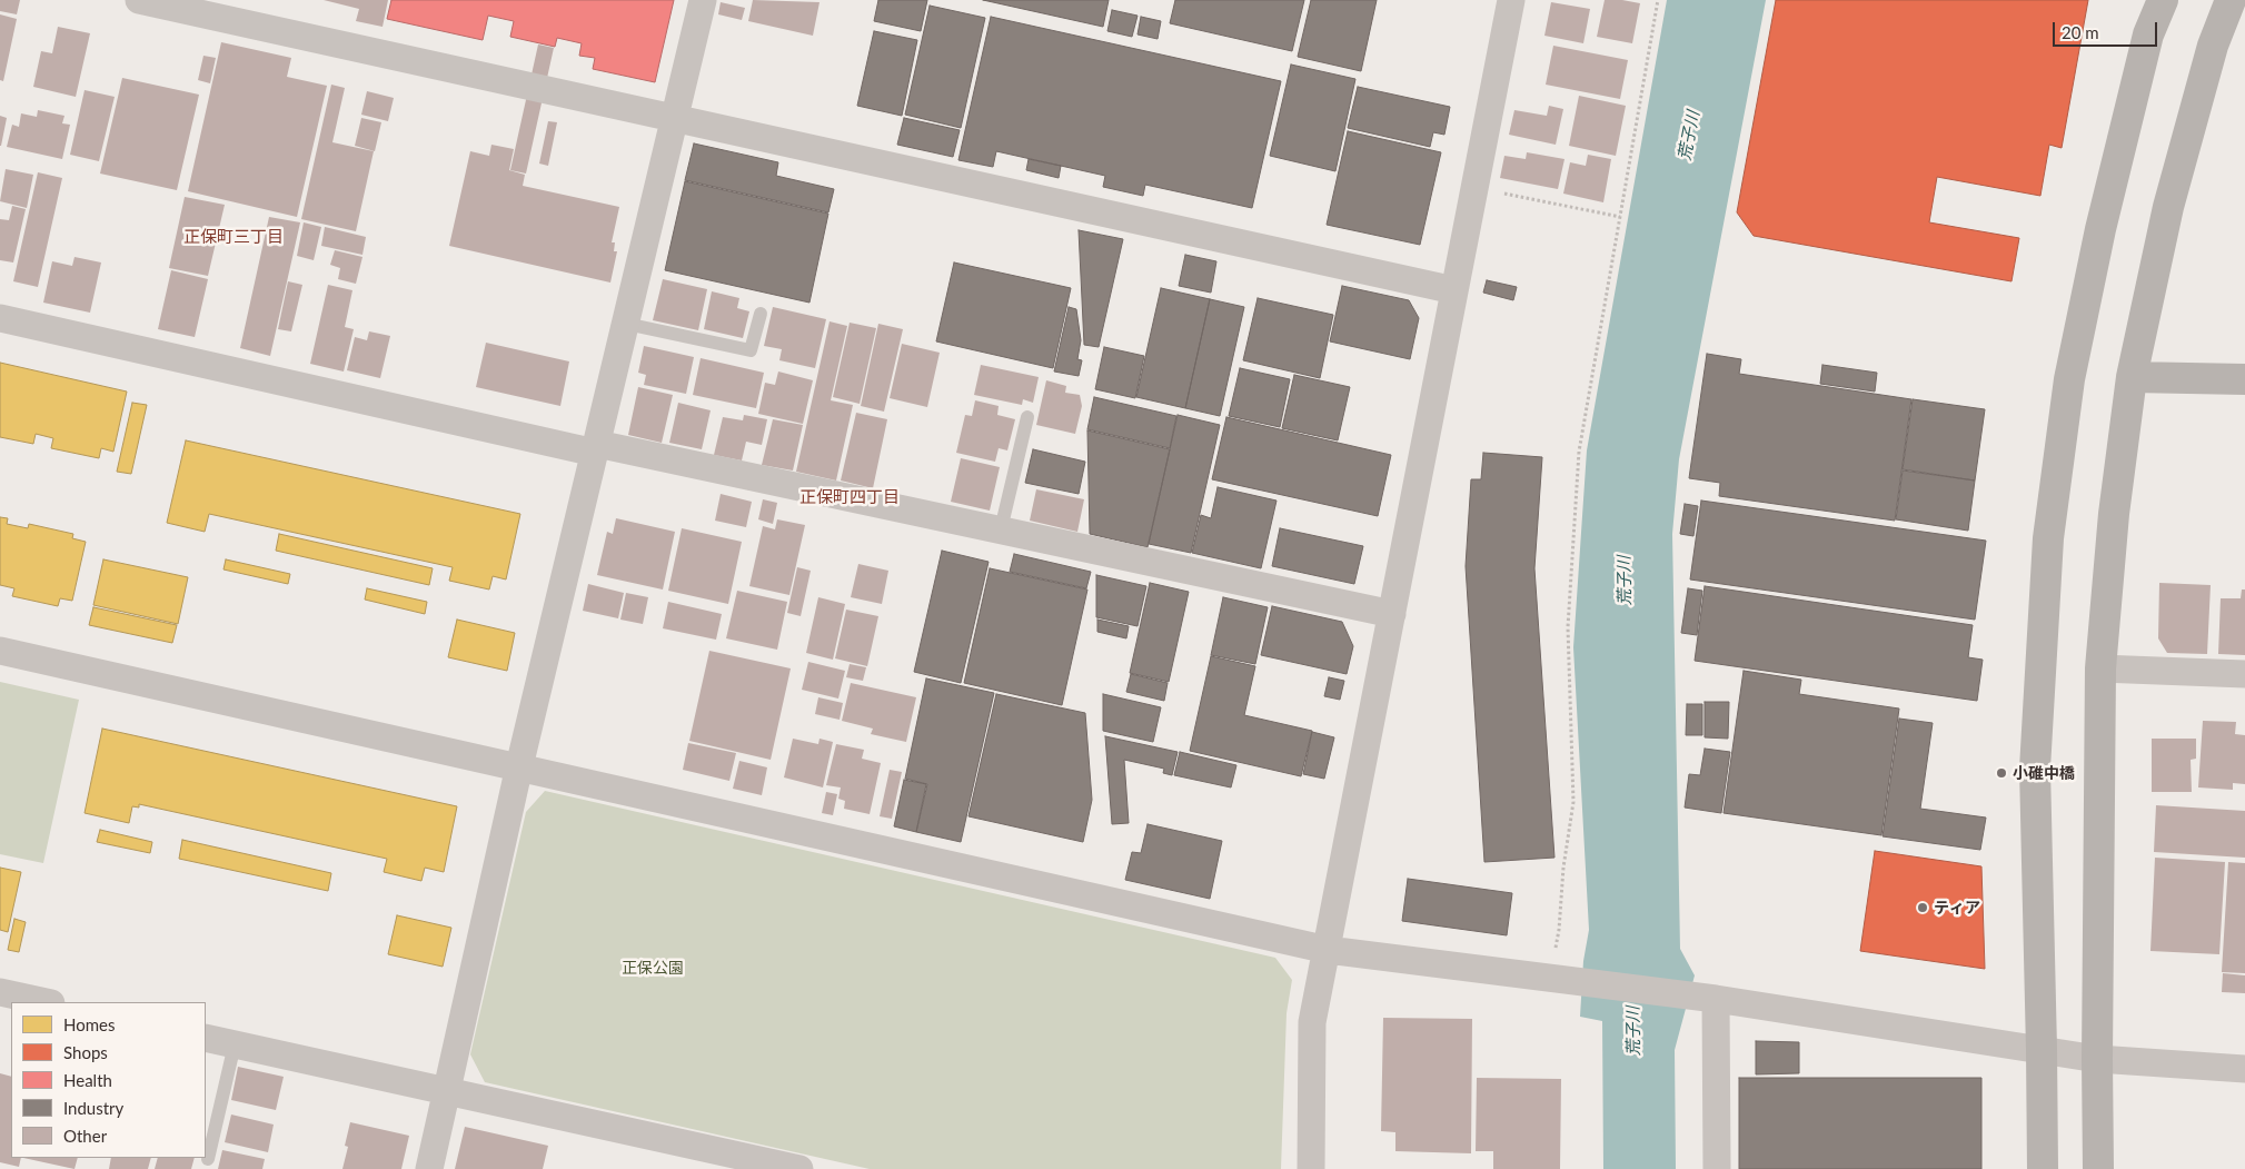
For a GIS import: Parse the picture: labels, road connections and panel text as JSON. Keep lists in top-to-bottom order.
{
  "districts": ["正保町三丁目", "正保町四丁目"],
  "water": ["荒子川"],
  "parks": ["正保公園"],
  "places": ["小碓中橋", "ティア"],
  "legend": [
    "Homes",
    "Shops",
    "Health",
    "Industry",
    "Other"
  ],
  "scale_bar": "20 m"
}
